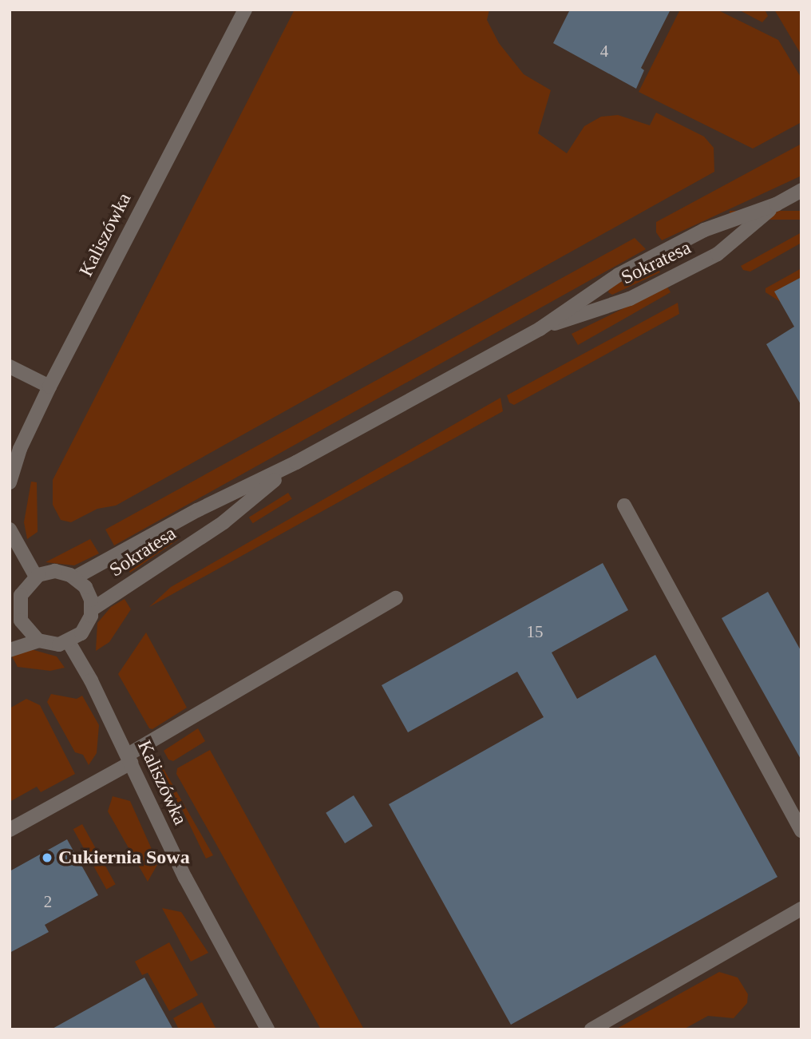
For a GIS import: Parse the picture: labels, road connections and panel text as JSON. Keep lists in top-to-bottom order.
{
  "streets": {
    "street": ["Kaliszówka", "Sokratesa"]
  },
  "crossings": [
    ["Kaliszówka", "Sokratesa"]
  ],
  "places": ["Cukiernia Sowa"],
  "house_numbers": ["4", "15", "2"]
}
